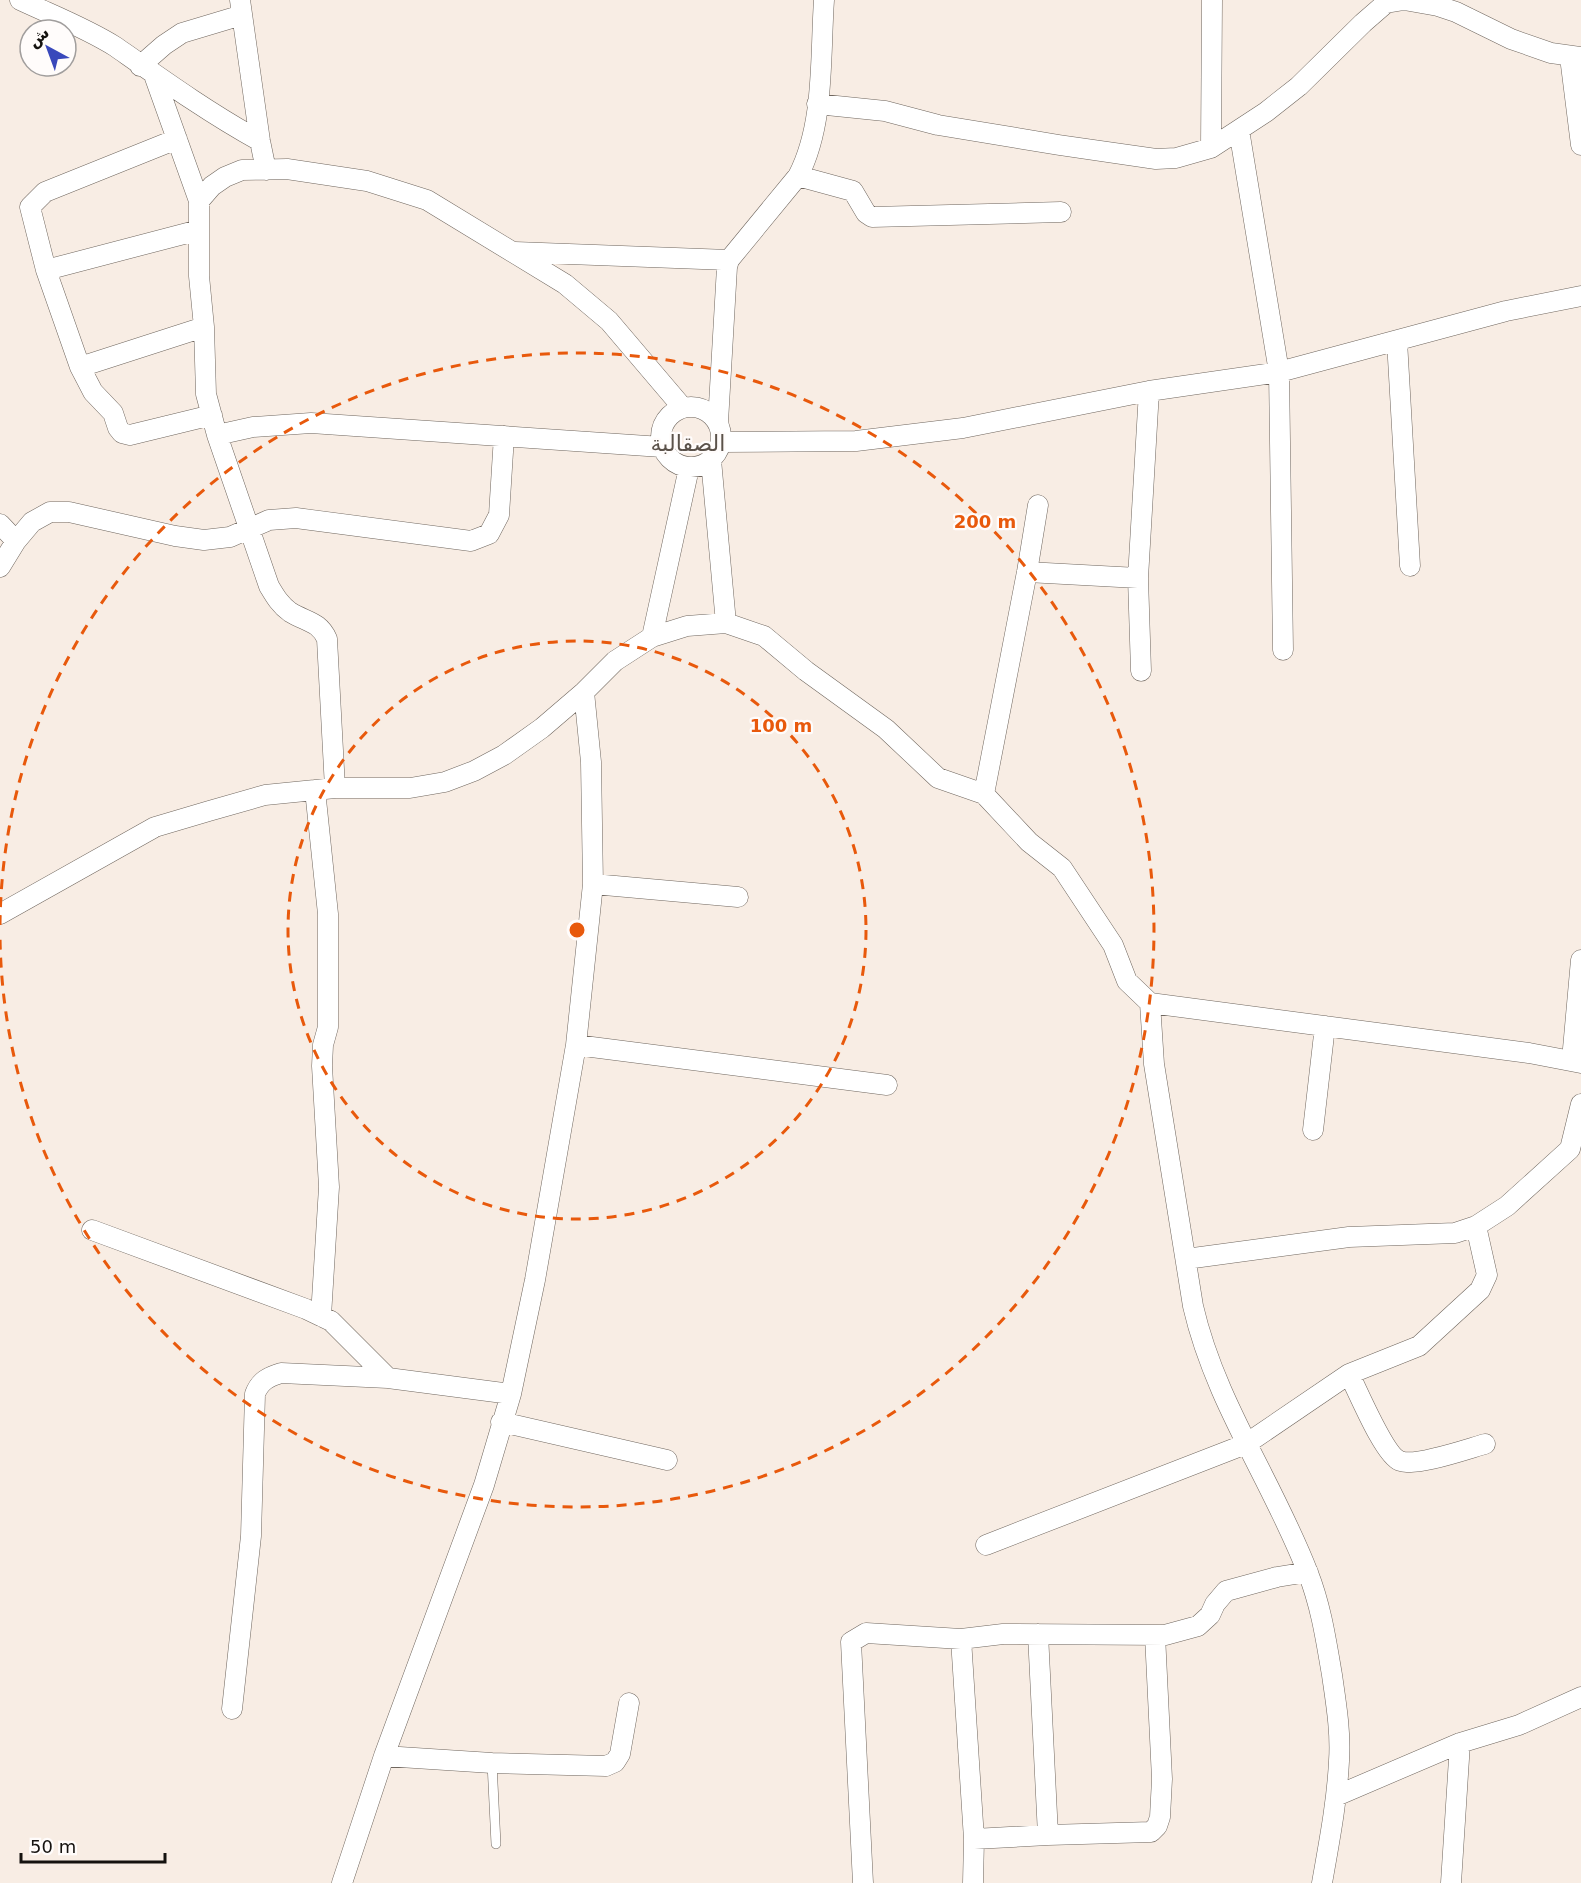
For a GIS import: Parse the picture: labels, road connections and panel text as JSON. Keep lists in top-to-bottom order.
{
  "districts": ["الصقالبة"],
  "scale_bar": "50 m",
  "north": "top left",
  "rings": ["200 m", "100 m"]
}
